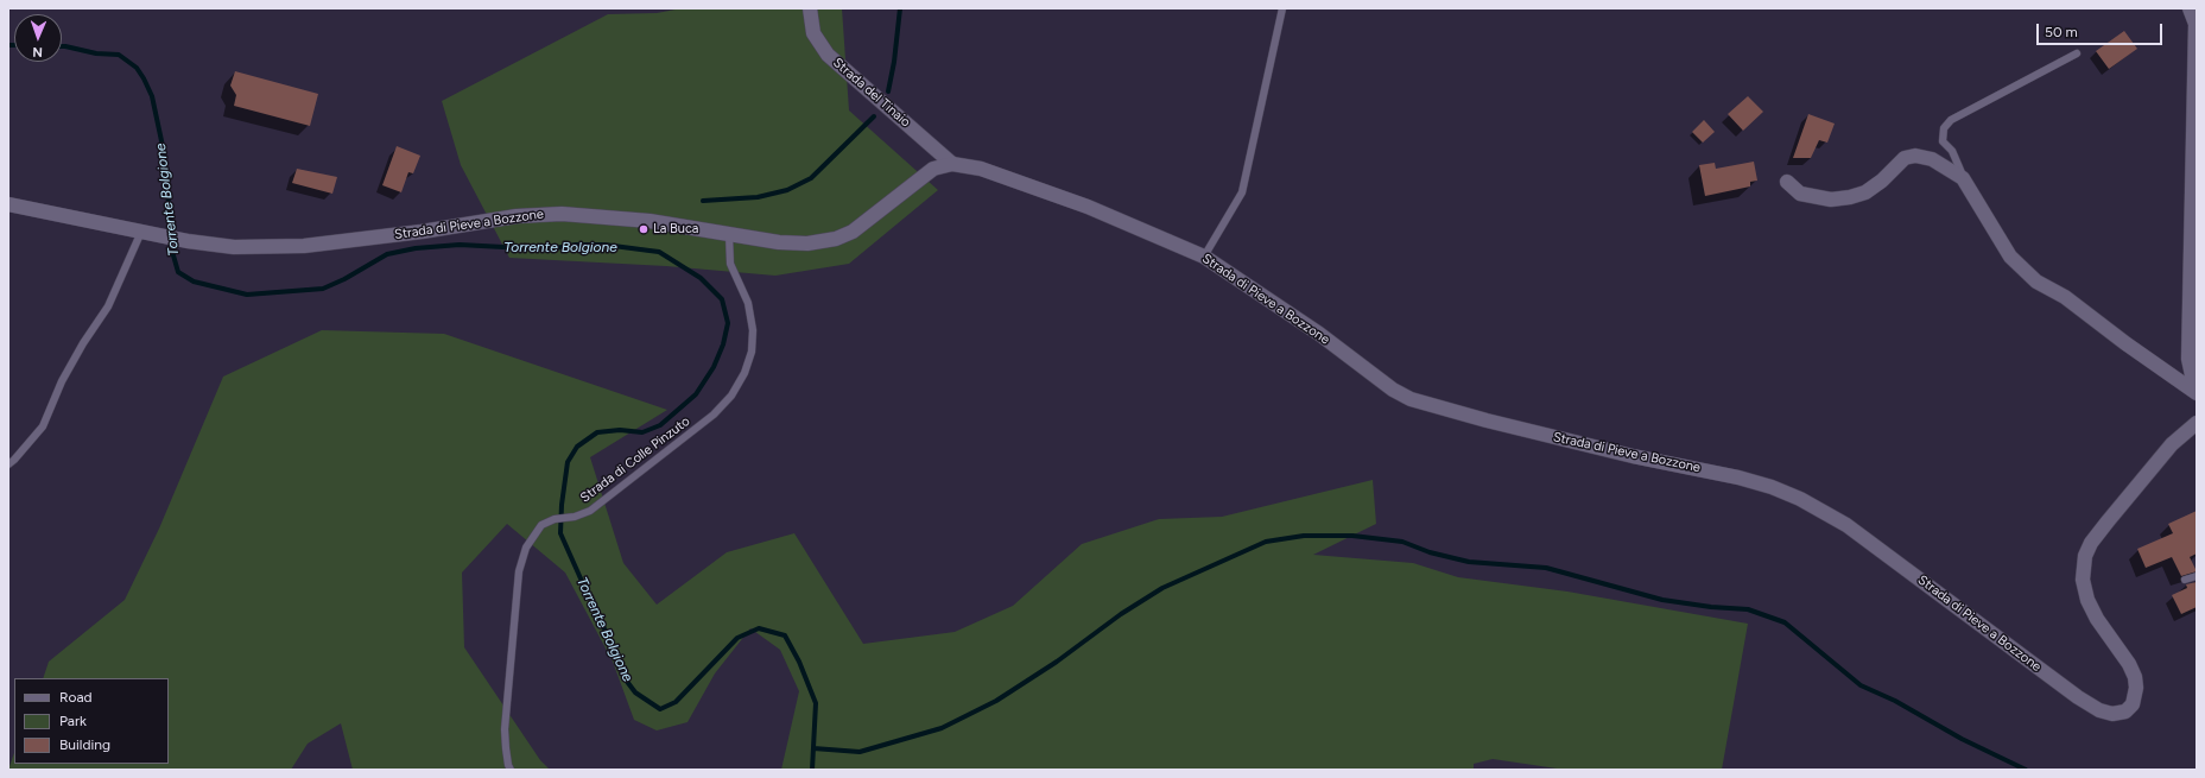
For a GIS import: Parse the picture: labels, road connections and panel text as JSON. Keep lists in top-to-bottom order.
{
  "streets": {
    "street": ["Strada del Tinaio", "Strada di Pieve a Bozzone"],
    "lane": ["Strada di Colle Pinzuto"]
  },
  "crossings": [
    ["Strada del Tinaio", "Strada di Pieve a Bozzone"],
    ["Strada di Pieve a Bozzone", "Strada di Colle Pinzuto"]
  ],
  "water": ["Torrente Bolgione"],
  "places": ["La Buca"],
  "legend": ["Road", "Park", "Building"],
  "scale_bar": "50 m",
  "north": "bottom"
}
